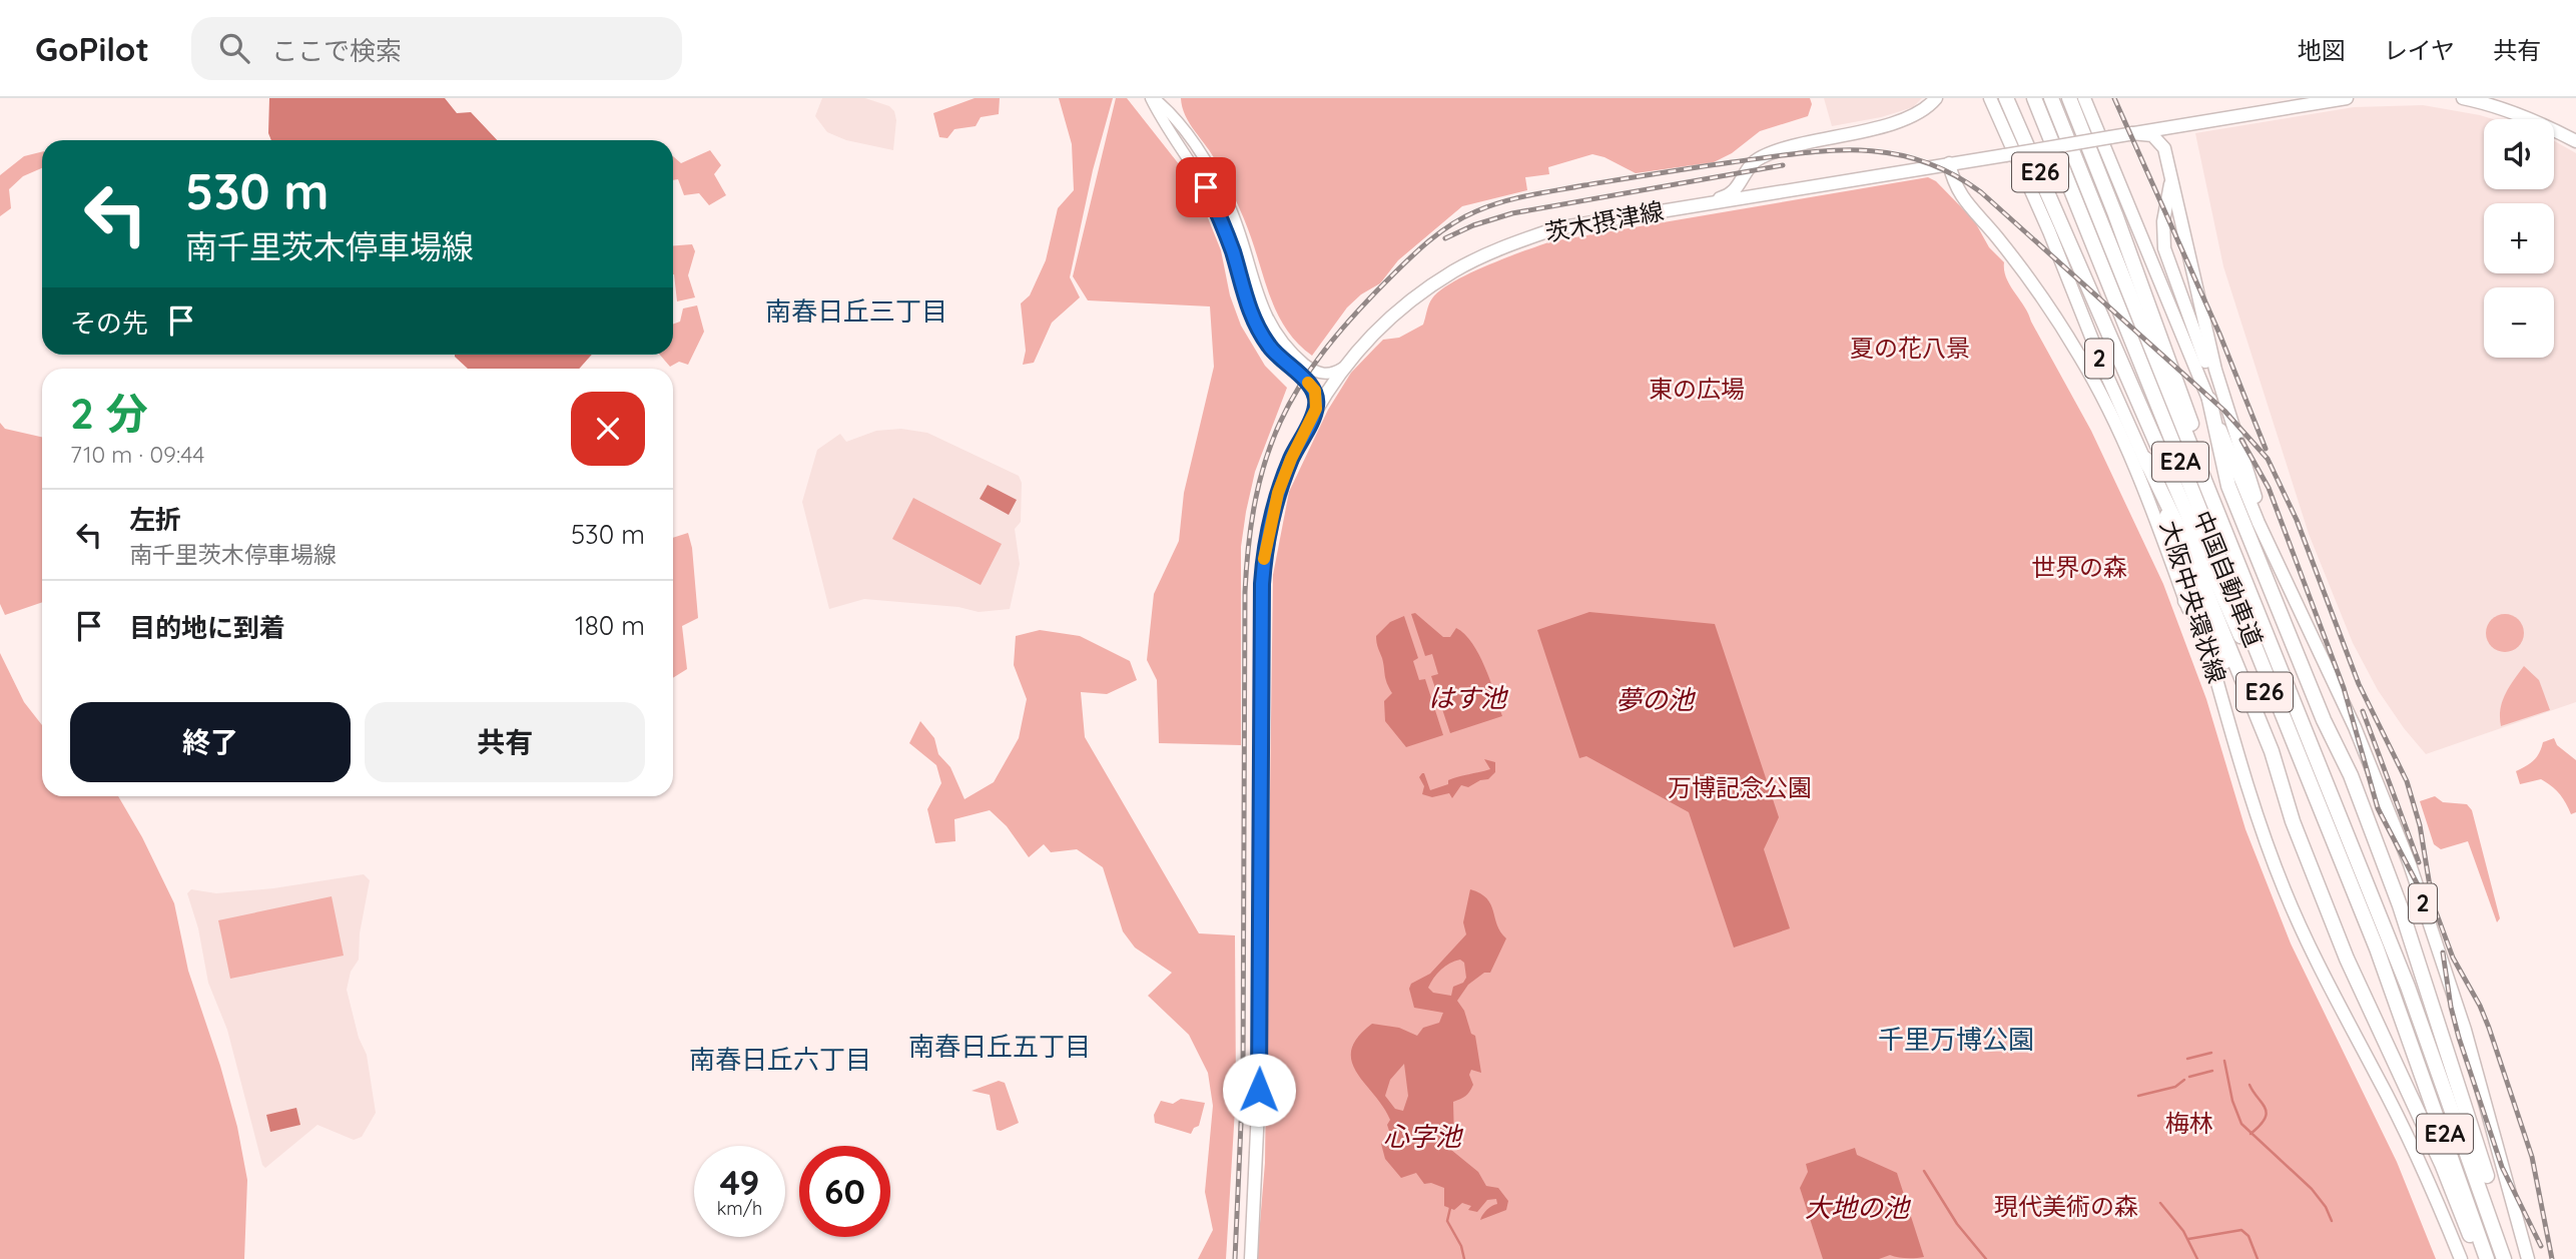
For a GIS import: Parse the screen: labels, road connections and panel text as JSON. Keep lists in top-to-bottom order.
{
  "streets": {
    "highway": ["E26", "E2A", "中国自動車道"],
    "main road": ["茨木摂津線", "2", "大阪中央環状線"]
  },
  "crossings": [
    ["E26", "中国自動車道"],
    ["E2A", "中国自動車道"]
  ],
  "districts": [
    "南春日丘三丁目",
    "千里万博公園",
    "南春日丘五丁目",
    "南春日丘六丁目"
  ],
  "water": [
    "はす池",
    "夢の池",
    "心字池",
    "大地の池"
  ],
  "parks": [
    "夏の花八景",
    "東の広場",
    "世界の森",
    "万博記念公園",
    "梅林",
    "現代美術の森"
  ],
  "page": {
    "header": "GoPilot",
    "search": "ここで検索",
    "nav": ["地図", "レイヤ", "共有"],
    "map_buttons": ["+", "−"],
    "turn": ["530 m", "南千里茨木停車場線"],
    "then": "その先",
    "heading": ["2 分", "710 m · 09:44"],
    "list": [
      {
        "name": "左折",
        "note": "南千里茨木停車場線",
        "value": "530 m"
      },
      {
        "name": "目的地に到着",
        "value": "180 m"
      }
    ],
    "buttons": ["終了", "共有"],
    "speed": "49 km/h",
    "limit": "60"
  }
}
